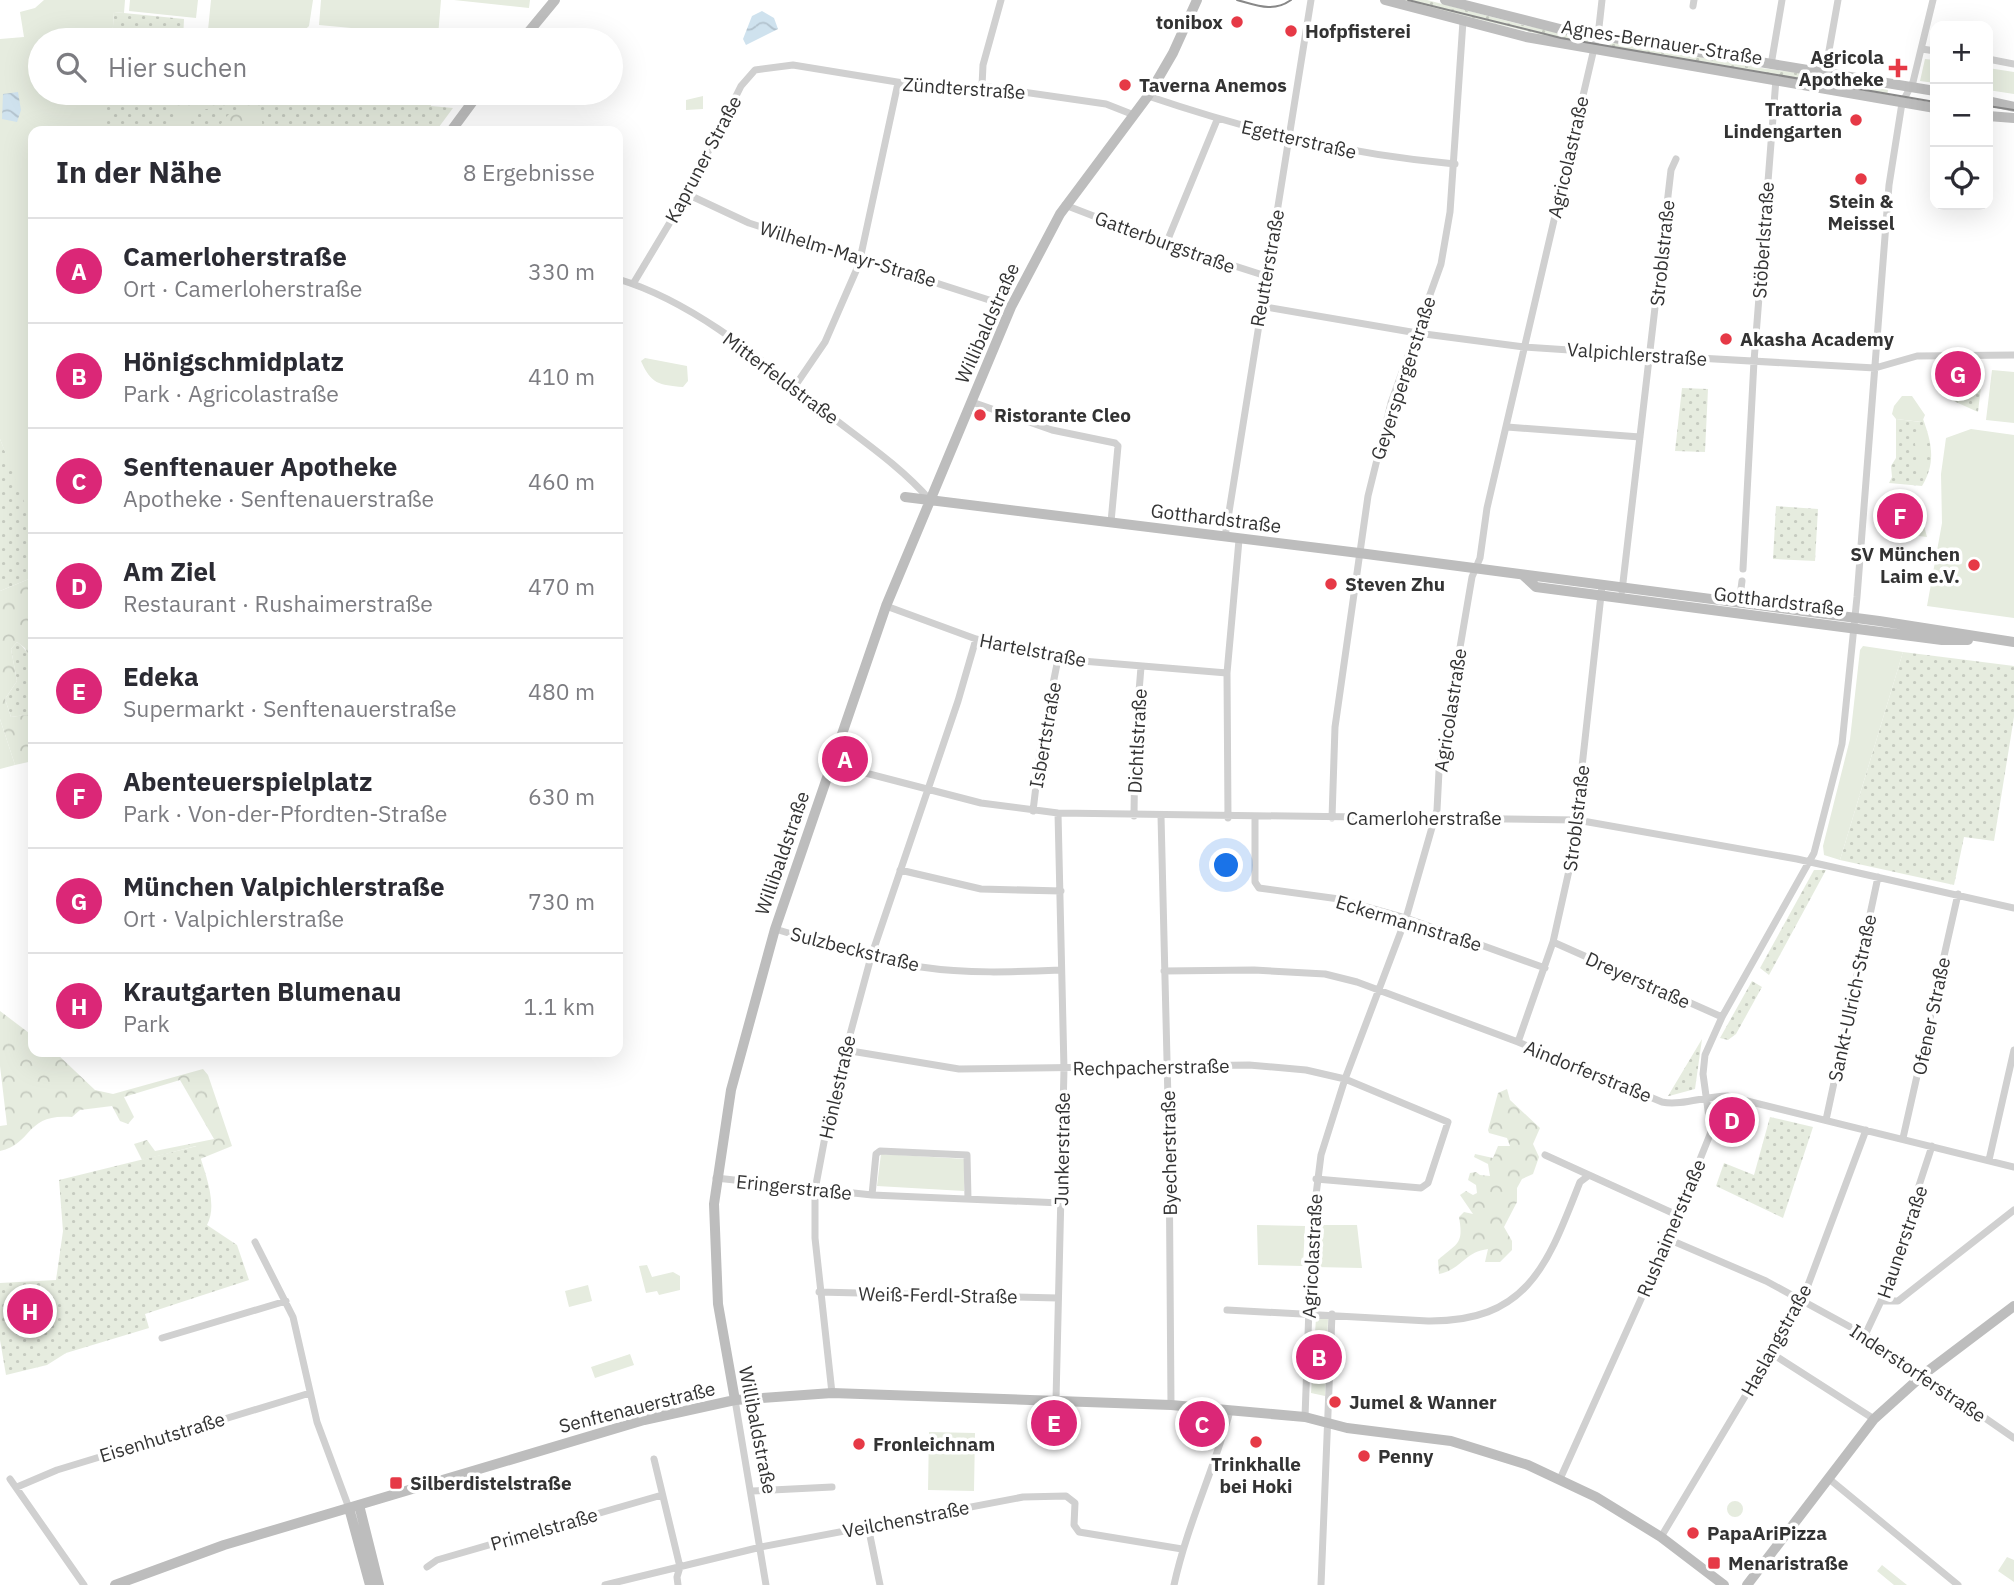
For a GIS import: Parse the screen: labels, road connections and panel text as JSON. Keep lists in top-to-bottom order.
{
  "streets": {
    "street": [
      "Agnes-Bernauer-Straße",
      "Zündterstraße",
      "Egetterstraße",
      "Agricolastraße",
      "Kapruner Straße",
      "Stöberlstraße",
      "Gatterburgstraße",
      "Stroblstraße",
      "Wilhelm-Mayr-Straße",
      "Reutterstraße",
      "Willibaldstraße",
      "Valpichlerstraße",
      "Mitterfeldstraße",
      "Geyerspergerstraße",
      "Gotthardstraße",
      "Hartelstraße",
      "Isbertstraße",
      "Dichtlstraße",
      "Camerloherstraße",
      "Eckermannstraße",
      "Sulzbeckstraße",
      "Dreyerstraße",
      "Sankt-Ulrich-Straße",
      "Ofener Straße",
      "Rechpacherstraße",
      "Aindorferstraße",
      "Hönlestraße",
      "Junkerstraße",
      "Byecherstraße",
      "Eringerstraße",
      "Rushaimerstraße",
      "Haunerstraße",
      "Weiß-Ferdl-Straße",
      "Haslangstraße",
      "Inderstorferstraße",
      "Senftenauerstraße",
      "Eisenhutstraße",
      "Veilchenstraße",
      "Primelstraße"
    ]
  },
  "crossings": [
    ["Agnes-Bernauer-Straße", "Agricolastraße"],
    ["Agnes-Bernauer-Straße", "Stöberlstraße"],
    ["Agnes-Bernauer-Straße", "Geyerspergerstraße"],
    ["Agnes-Bernauer-Straße", "Rushaimerstraße"],
    ["Zündterstraße", "Kapruner Straße"],
    ["Zündterstraße", "Willibaldstraße"],
    ["Egetterstraße", "Reutterstraße"],
    ["Egetterstraße", "Willibaldstraße"],
    ["Egetterstraße", "Geyerspergerstraße"],
    ["Agricolastraße", "Valpichlerstraße"],
    ["Agricolastraße", "Gotthardstraße"],
    ["Agricolastraße", "Camerloherstraße"],
    ["Agricolastraße", "Eckermannstraße"],
    ["Agricolastraße", "Rechpacherstraße"],
    ["Agricolastraße", "Aindorferstraße"],
    ["Agricolastraße", "Senftenauerstraße"],
    ["Kapruner Straße", "Wilhelm-Mayr-Straße"],
    ["Kapruner Straße", "Mitterfeldstraße"],
    ["Stöberlstraße", "Valpichlerstraße"],
    ["Gatterburgstraße", "Reutterstraße"],
    ["Gatterburgstraße", "Willibaldstraße"],
    ["Stroblstraße", "Valpichlerstraße"],
    ["Stroblstraße", "Gotthardstraße"],
    ["Stroblstraße", "Camerloherstraße"],
    ["Stroblstraße", "Eckermannstraße"],
    ["Stroblstraße", "Dreyerstraße"],
    ["Stroblstraße", "Aindorferstraße"],
    ["Wilhelm-Mayr-Straße", "Willibaldstraße"],
    ["Reutterstraße", "Valpichlerstraße"],
    ["Reutterstraße", "Gotthardstraße"],
    ["Willibaldstraße", "Mitterfeldstraße"],
    ["Willibaldstraße", "Gotthardstraße"],
    ["Willibaldstraße", "Hartelstraße"],
    ["Willibaldstraße", "Camerloherstraße"],
    ["Willibaldstraße", "Sulzbeckstraße"],
    ["Willibaldstraße", "Eringerstraße"],
    ["Willibaldstraße", "Senftenauerstraße"],
    ["Willibaldstraße", "Veilchenstraße"],
    ["Valpichlerstraße", "Geyerspergerstraße"],
    ["Valpichlerstraße", "Rushaimerstraße"],
    ["Mitterfeldstraße", "Gotthardstraße"],
    ["Geyerspergerstraße", "Gotthardstraße"],
    ["Geyerspergerstraße", "Camerloherstraße"],
    ["Gotthardstraße", "Rushaimerstraße"],
    ["Hartelstraße", "Isbertstraße"],
    ["Hartelstraße", "Dichtlstraße"],
    ["Hartelstraße", "Hönlestraße"],
    ["Isbertstraße", "Camerloherstraße"],
    ["Dichtlstraße", "Camerloherstraße"],
    ["Camerloherstraße", "Eckermannstraße"],
    ["Camerloherstraße", "Sankt-Ulrich-Straße"],
    ["Camerloherstraße", "Ofener Straße"],
    ["Camerloherstraße", "Hönlestraße"],
    ["Camerloherstraße", "Junkerstraße"],
    ["Camerloherstraße", "Byecherstraße"],
    ["Camerloherstraße", "Rushaimerstraße"],
    ["Sulzbeckstraße", "Hönlestraße"],
    ["Sulzbeckstraße", "Junkerstraße"],
    ["Dreyerstraße", "Rushaimerstraße"],
    ["Sankt-Ulrich-Straße", "Aindorferstraße"],
    ["Ofener Straße", "Aindorferstraße"],
    ["Rechpacherstraße", "Hönlestraße"],
    ["Rechpacherstraße", "Junkerstraße"],
    ["Rechpacherstraße", "Byecherstraße"],
    ["Aindorferstraße", "Byecherstraße"],
    ["Aindorferstraße", "Rushaimerstraße"],
    ["Aindorferstraße", "Haunerstraße"],
    ["Aindorferstraße", "Haslangstraße"],
    ["Hönlestraße", "Eringerstraße"],
    ["Hönlestraße", "Weiß-Ferdl-Straße"],
    ["Hönlestraße", "Senftenauerstraße"],
    ["Junkerstraße", "Eringerstraße"],
    ["Junkerstraße", "Weiß-Ferdl-Straße"],
    ["Junkerstraße", "Senftenauerstraße"],
    ["Byecherstraße", "Senftenauerstraße"],
    ["Rushaimerstraße", "Inderstorferstraße"],
    ["Haunerstraße", "Inderstorferstraße"],
    ["Haslangstraße", "Inderstorferstraße"]
  ],
  "places": {
    "other": [
      "tonibox",
      "Hofpfisterei",
      "Taverna Anemos",
      "Trattoria Lindengarten",
      "Stein & Meissel",
      "Akasha Academy",
      "Ristorante Cleo",
      "SV München Laim e.V.",
      "Steven Zhu",
      "Jumel & Wanner",
      "Trinkhalle bei Hoki",
      "Fronleichnam",
      "Penny",
      "PapaAriPizza"
    ],
    "health": ["Agricola Apotheke"],
    "transit": ["Silberdistelstraße", "Menaristraße"]
  },
  "page": {
    "map_buttons": ["+", "−"],
    "search": "Hier suchen",
    "heading": ["In der Nähe", "8 Ergebnisse"],
    "list": [
      {
        "mark": "A",
        "name": "Camerloherstraße",
        "note": "Ort · Camerloherstraße",
        "value": "330 m"
      },
      {
        "mark": "B",
        "name": "Hönigschmidplatz",
        "note": "Park · Agricolastraße",
        "value": "410 m"
      },
      {
        "mark": "C",
        "name": "Senftenauer Apotheke",
        "note": "Apotheke · Senftenauerstraße",
        "value": "460 m"
      },
      {
        "mark": "D",
        "name": "Am Ziel",
        "note": "Restaurant · Rushaimerstraße",
        "value": "470 m"
      },
      {
        "mark": "E",
        "name": "Edeka",
        "note": "Supermarkt · Senftenauerstraße",
        "value": "480 m"
      },
      {
        "mark": "F",
        "name": "Abenteuerspielplatz",
        "note": "Park · Von-der-Pfordten-Straße",
        "value": "630 m"
      },
      {
        "mark": "G",
        "name": "München Valpichlerstraße",
        "note": "Ort · Valpichlerstraße",
        "value": "730 m"
      },
      {
        "mark": "H",
        "name": "Krautgarten Blumenau",
        "note": "Park",
        "value": "1.1 km"
      }
    ],
    "pins": [
      "G",
      "F",
      "A",
      "D",
      "H",
      "B",
      "E",
      "C"
    ]
  }
}
